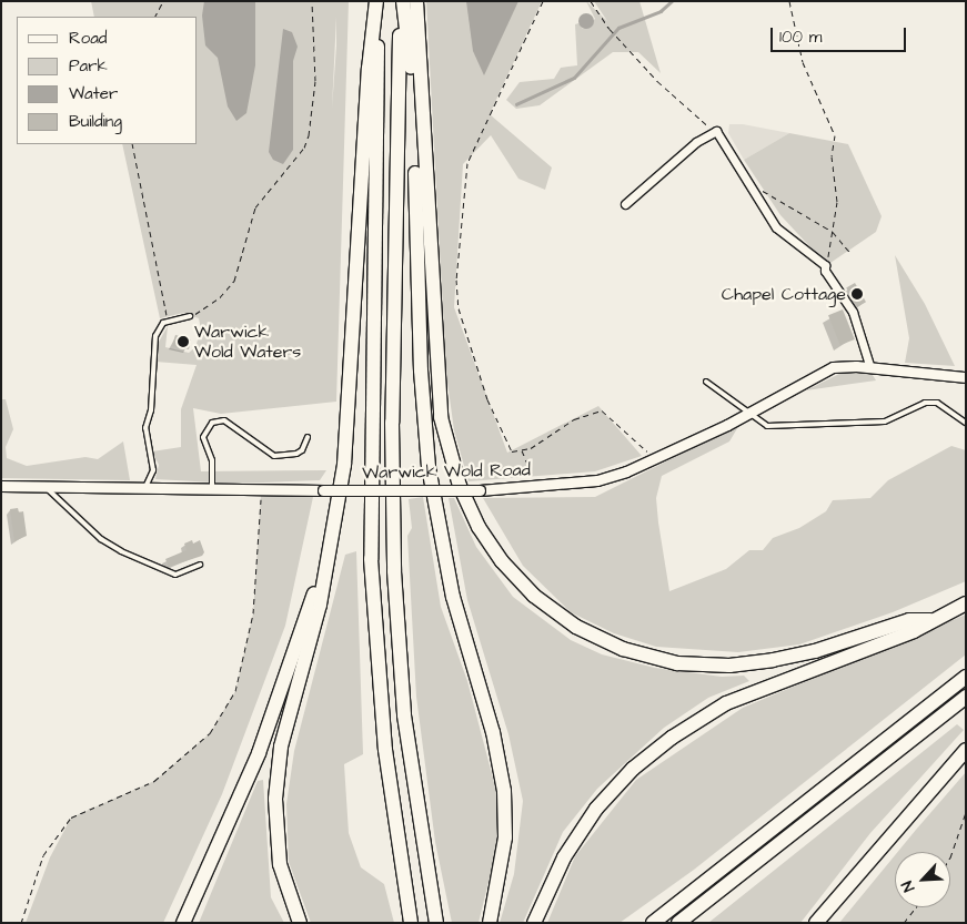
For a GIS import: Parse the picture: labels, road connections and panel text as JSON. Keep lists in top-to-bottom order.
{
  "streets": {
    "street": ["Warwick Wold Road"]
  },
  "places": ["Chapel Cottage", "Warwick Wold Waters"],
  "legend": [
    "Road",
    "Park",
    "Water",
    "Building"
  ],
  "scale_bar": "100 m",
  "north": "bottom left"
}
